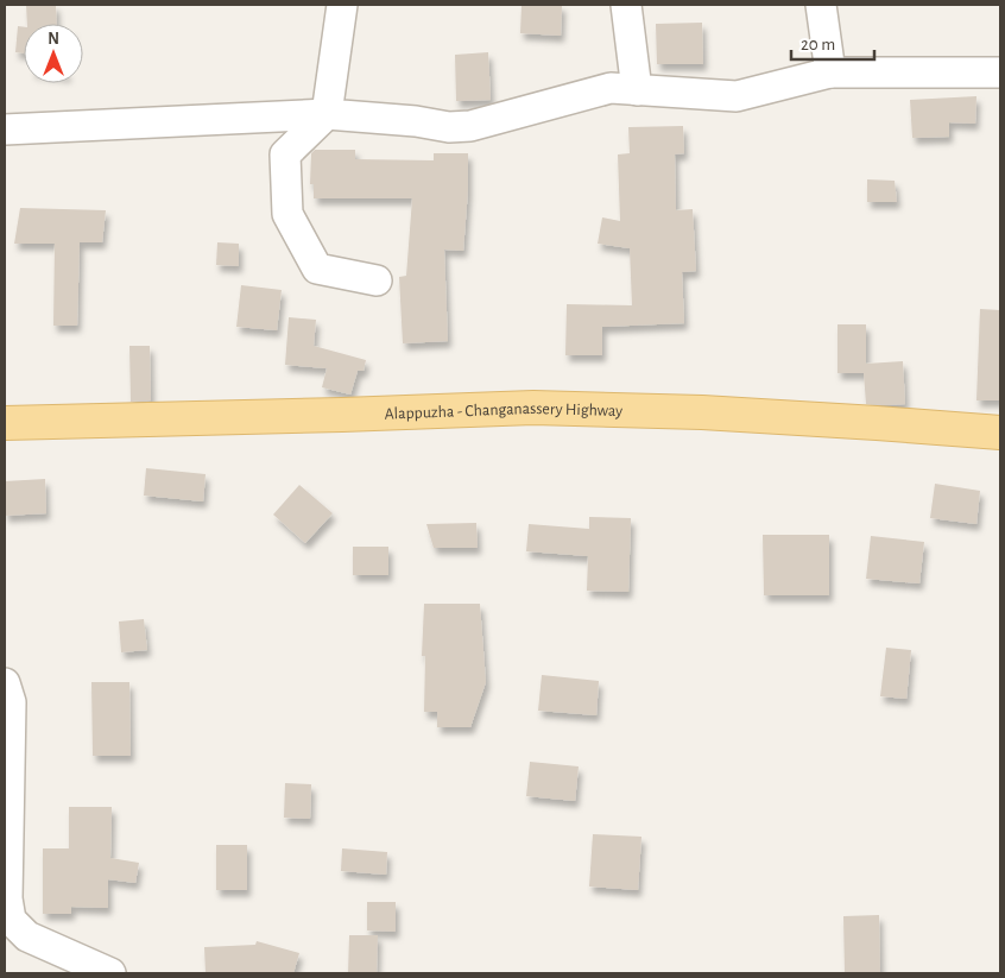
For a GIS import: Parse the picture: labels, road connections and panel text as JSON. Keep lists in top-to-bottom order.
{
  "streets": {
    "main road": ["Alappuzha - Changanassery Highway"]
  },
  "scale_bar": "20 m",
  "north": "top"
}
